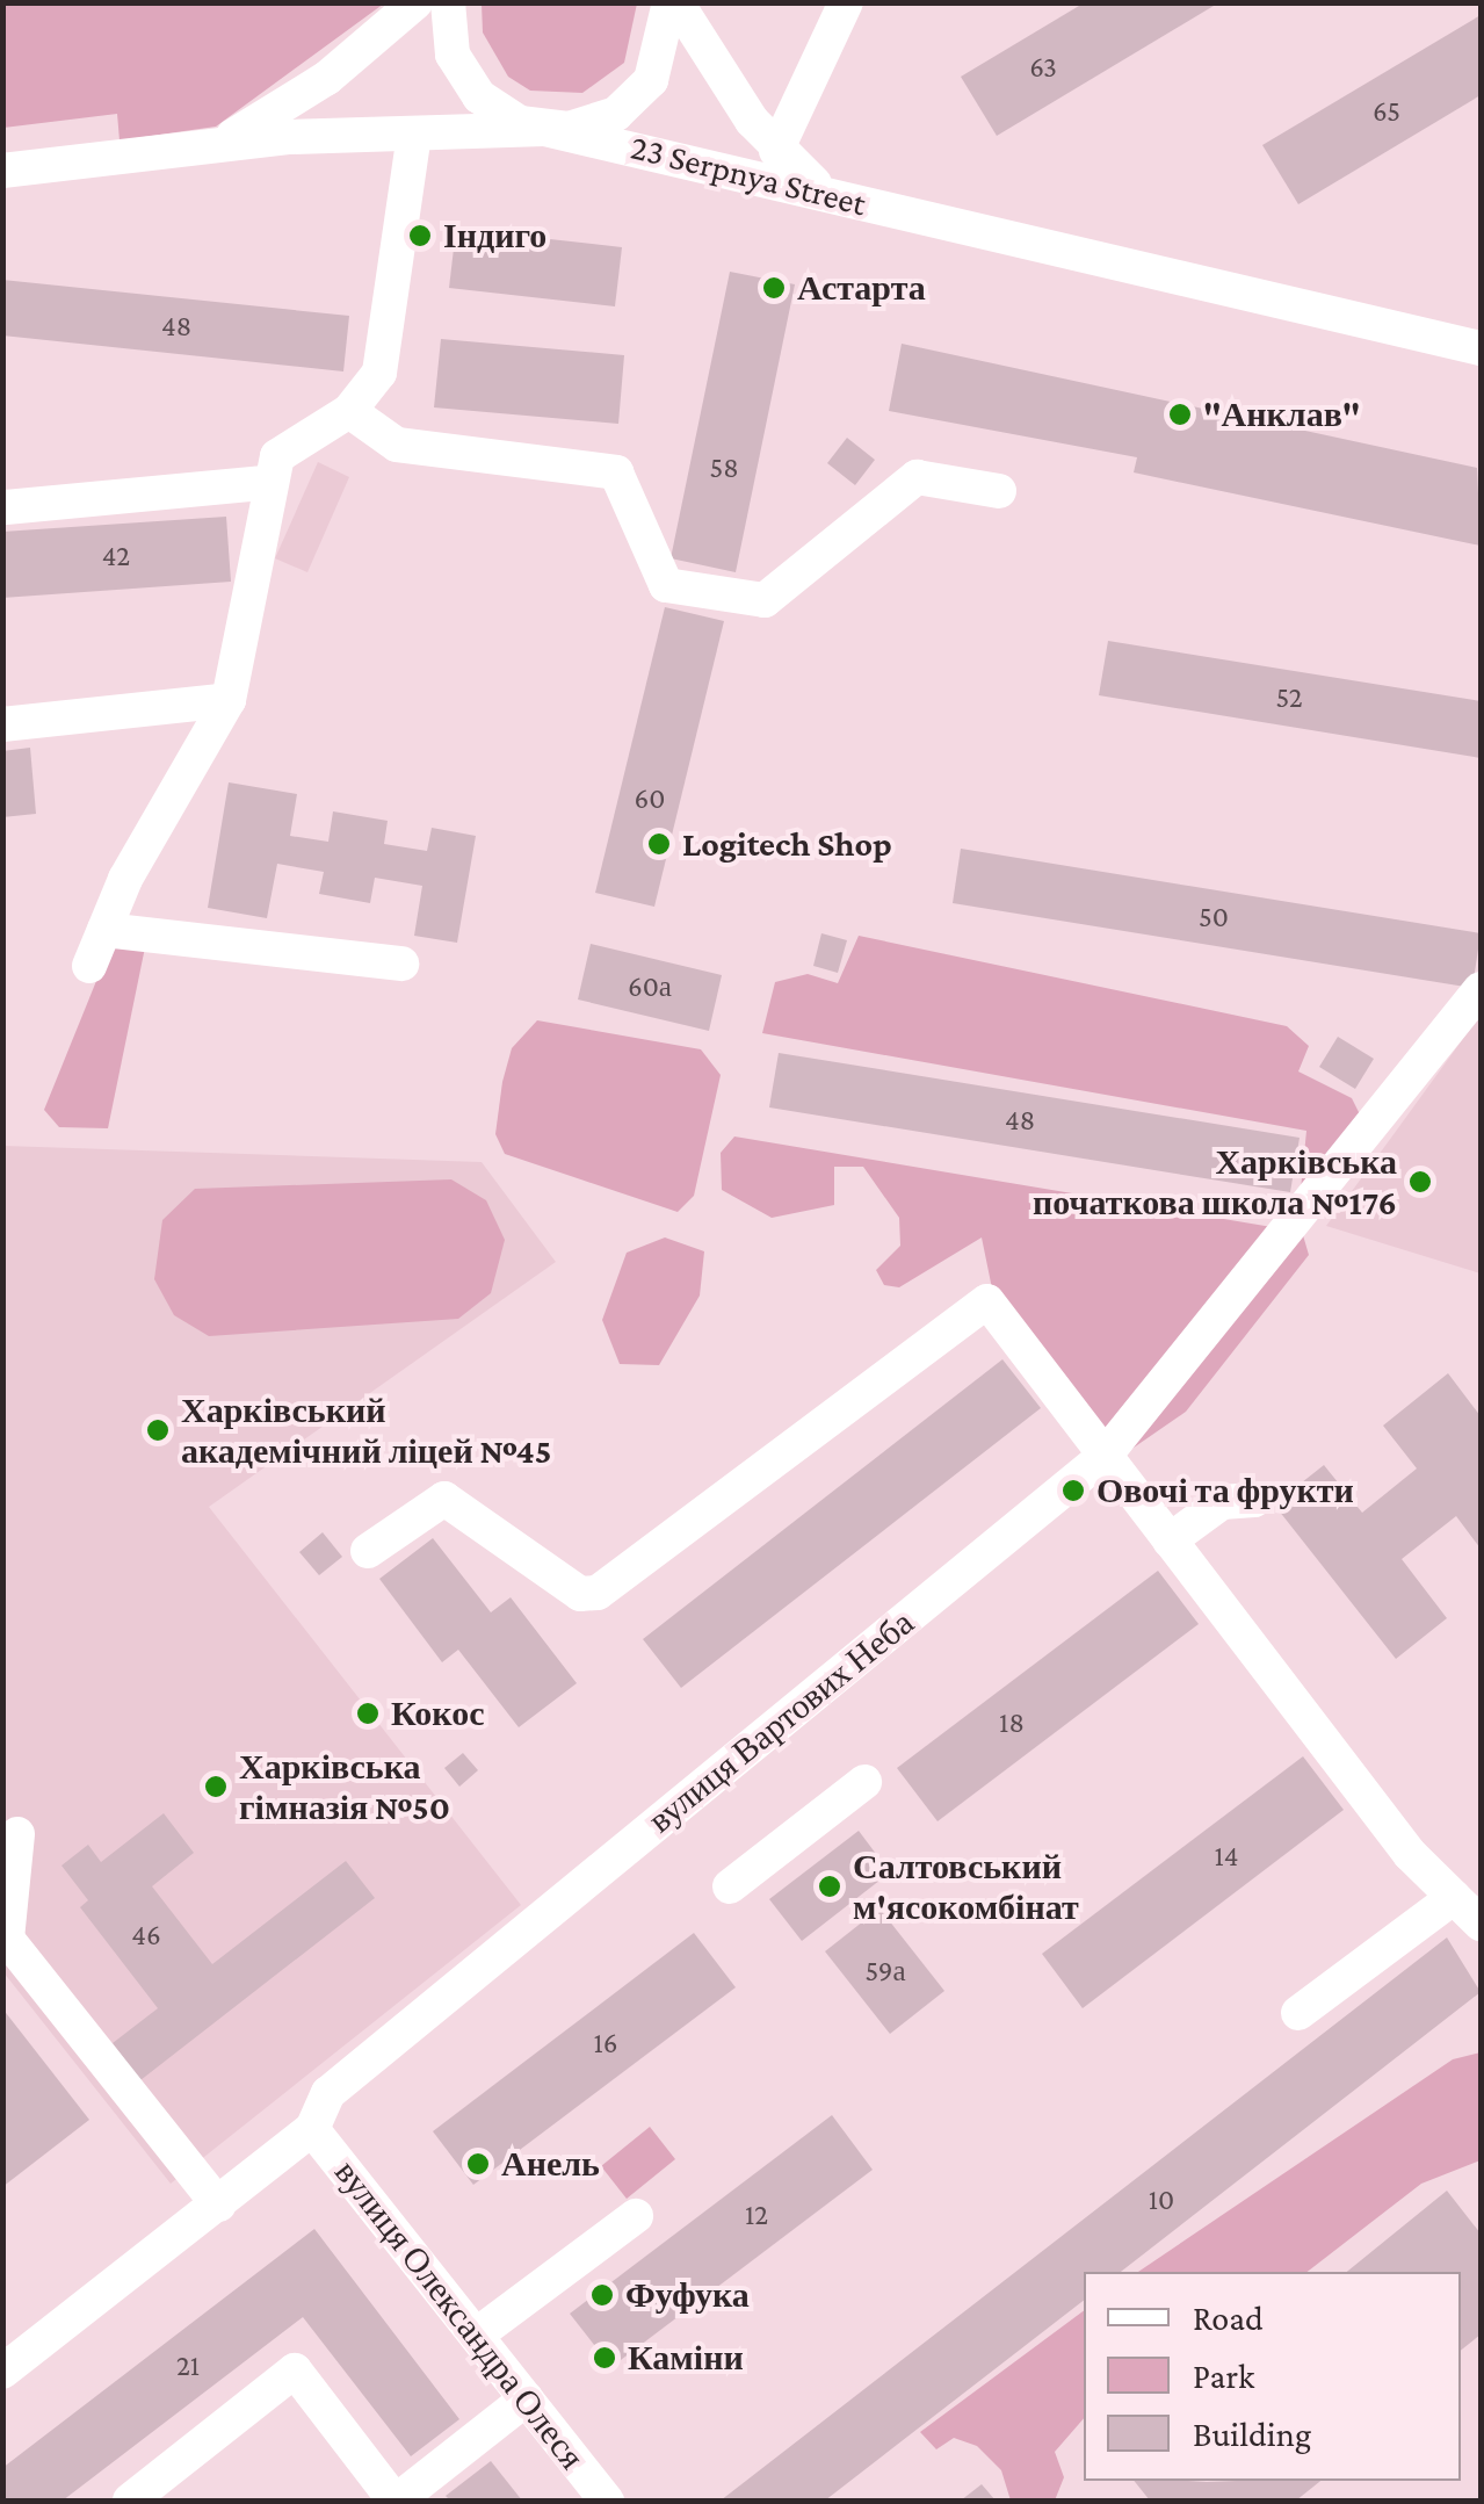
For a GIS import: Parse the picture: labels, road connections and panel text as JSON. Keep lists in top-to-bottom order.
{
  "streets": {
    "street": ["23 Serpnya Street", "вулиця Вартових Неба", "вулиця Олександра Олеся"]
  },
  "crossings": [
    ["вулиця Вартових Неба", "вулиця Олександра Олеся"]
  ],
  "places": [
    "Індиго",
    "Астарта",
    "\"Анклав\"",
    "Logitech Shop",
    "Харківська початкова школа №176",
    "Харківський академічний ліцей №45",
    "Овочі та фрукти",
    "Кокос",
    "Харківська гімназія №50",
    "Салтовський м'ясокомбінат",
    "Анель",
    "Фуфука",
    "Каміни"
  ],
  "house_numbers": [
    "63",
    "65",
    "48",
    "58",
    "42",
    "52",
    "60",
    "50",
    "60а",
    "48",
    "18",
    "14",
    "46",
    "59а",
    "16",
    "10",
    "12",
    "21"
  ],
  "legend": ["Road", "Park", "Building"]
}
